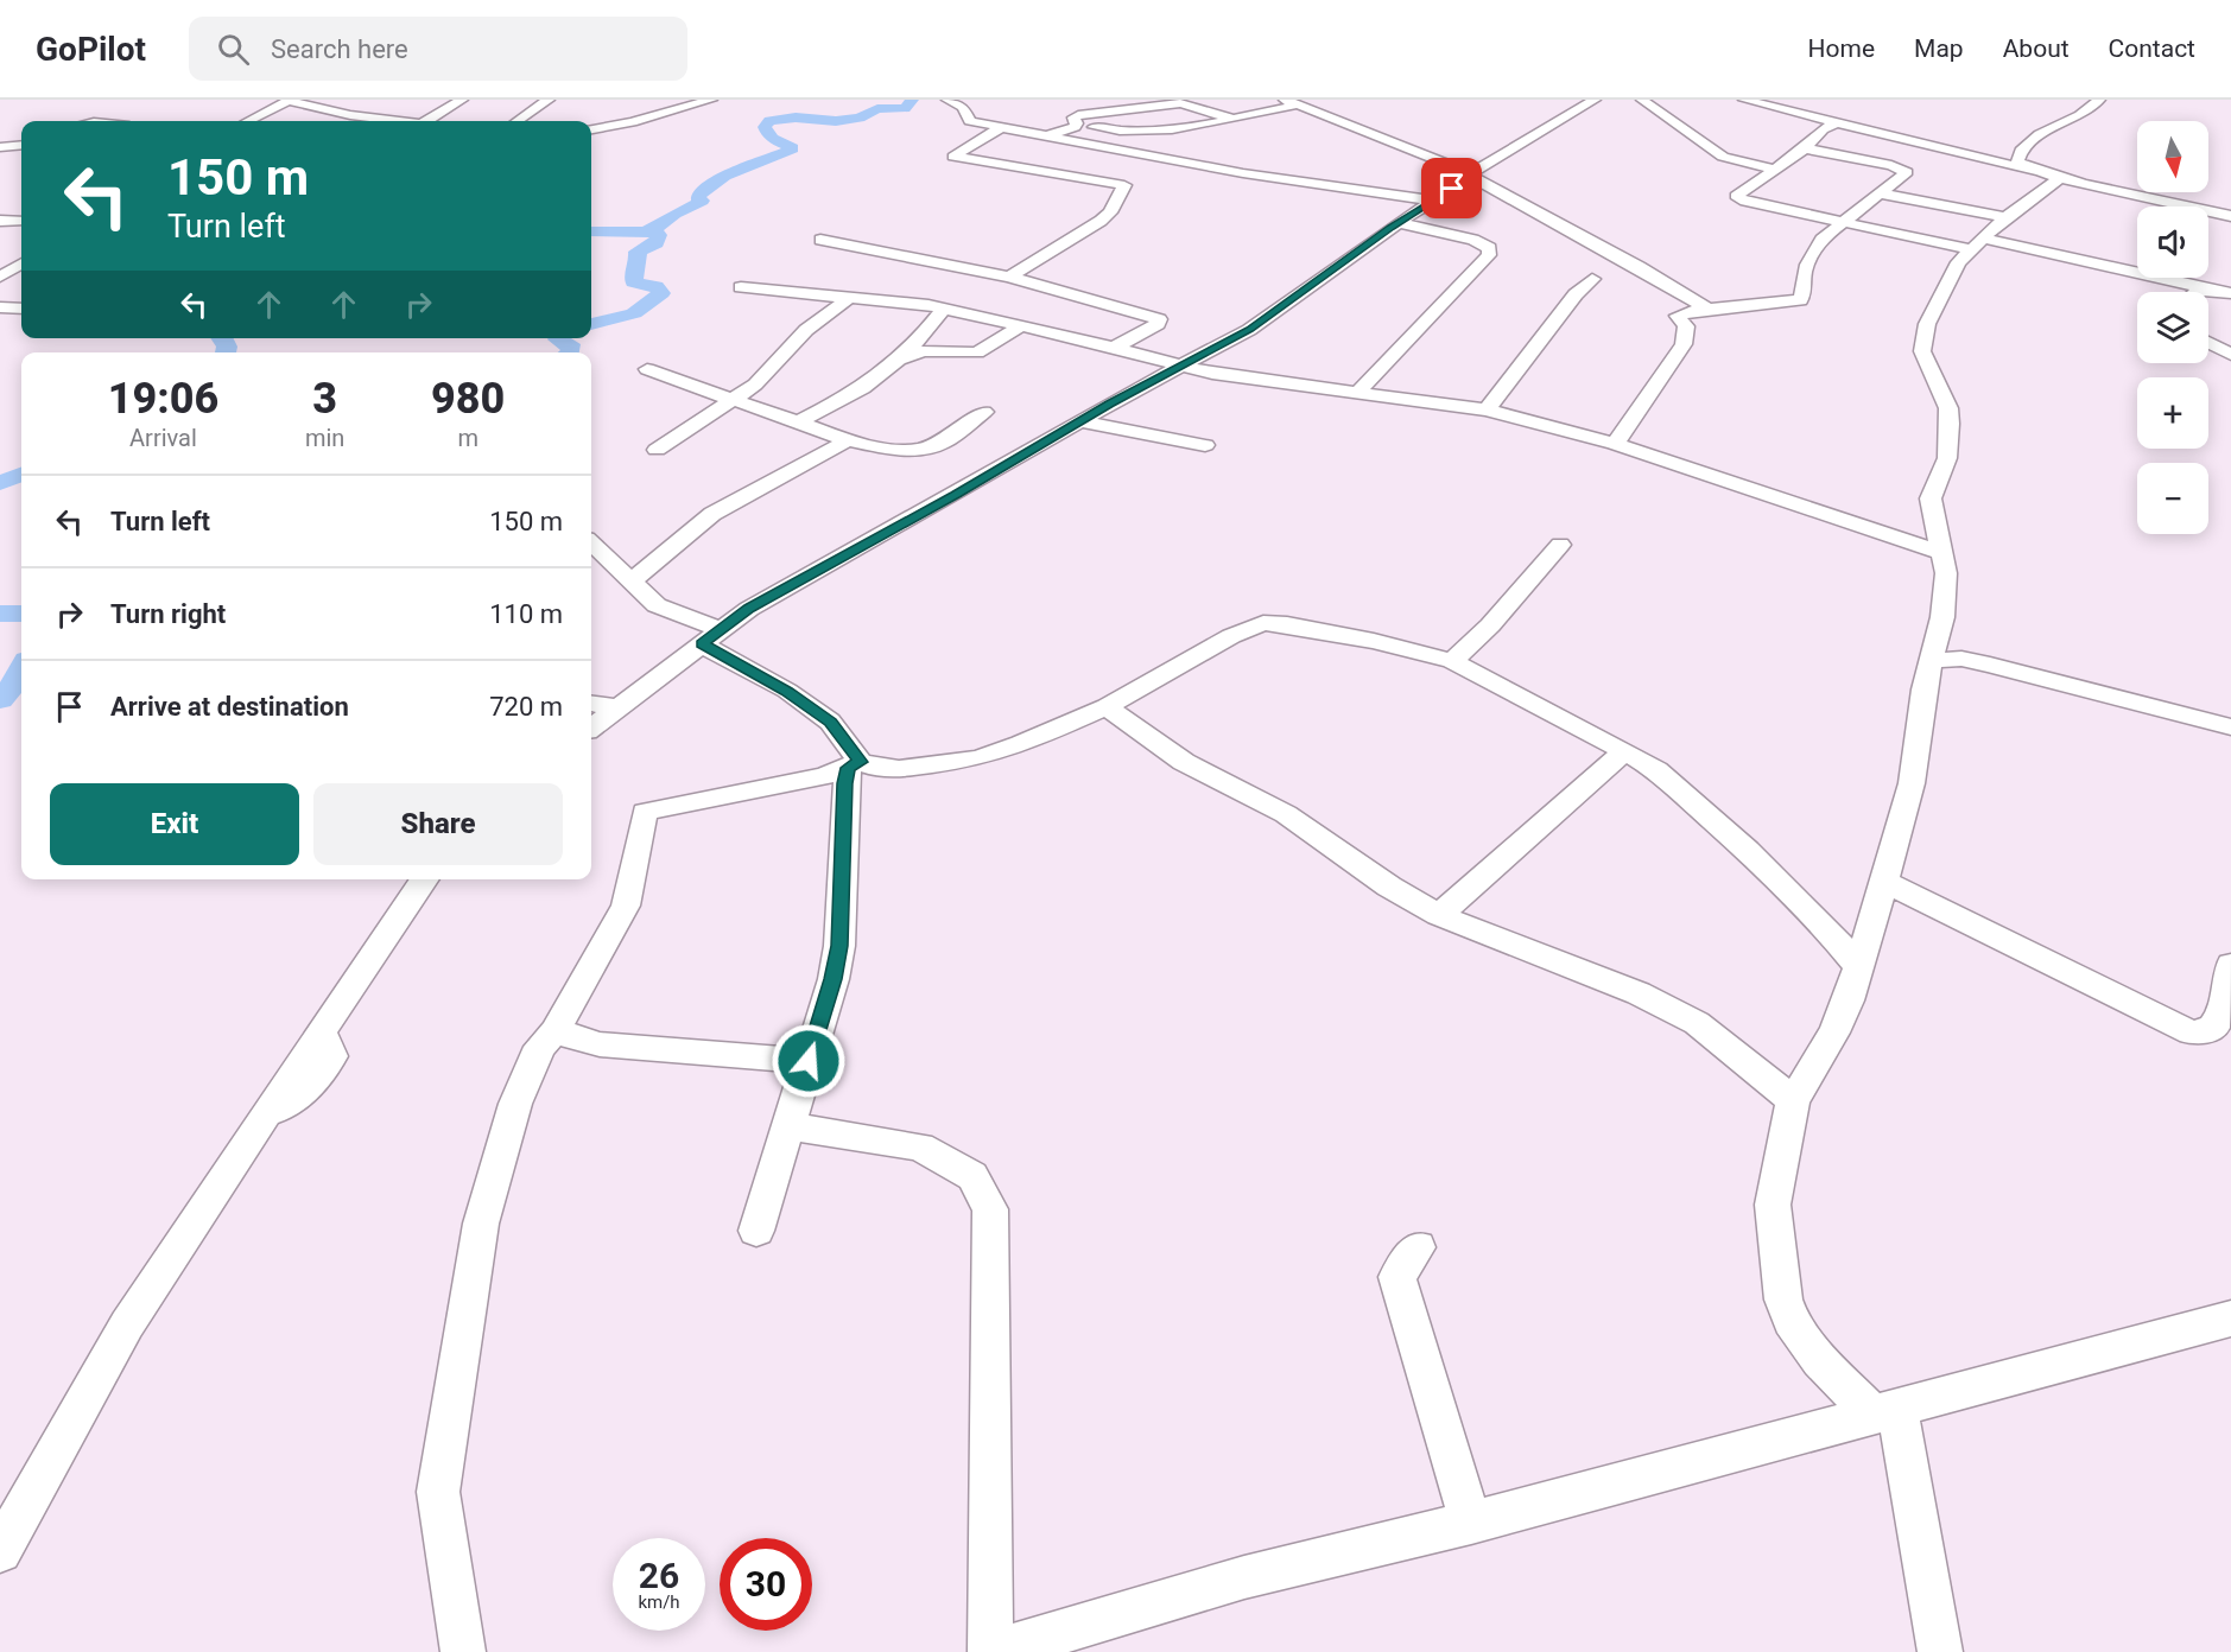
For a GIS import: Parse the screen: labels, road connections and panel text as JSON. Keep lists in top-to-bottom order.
{
  "north": "bottom",
  "page": {
    "header": "GoPilot",
    "search": "Search here",
    "nav": [
      "Home",
      "Map",
      "About",
      "Contact"
    ],
    "map_buttons": ["+", "−"],
    "turn": ["150 m", "Turn left"],
    "eta": [
      "19:06",
      "Arrival",
      "3",
      "min",
      "980",
      "m"
    ],
    "list": [
      {
        "name": "Turn left",
        "value": "150 m"
      },
      {
        "name": "Turn right",
        "value": "110 m"
      },
      {
        "name": "Arrive at destination",
        "value": "720 m"
      }
    ],
    "buttons": ["Exit", "Share"],
    "speed": "26 km/h",
    "limit": "30"
  }
}
